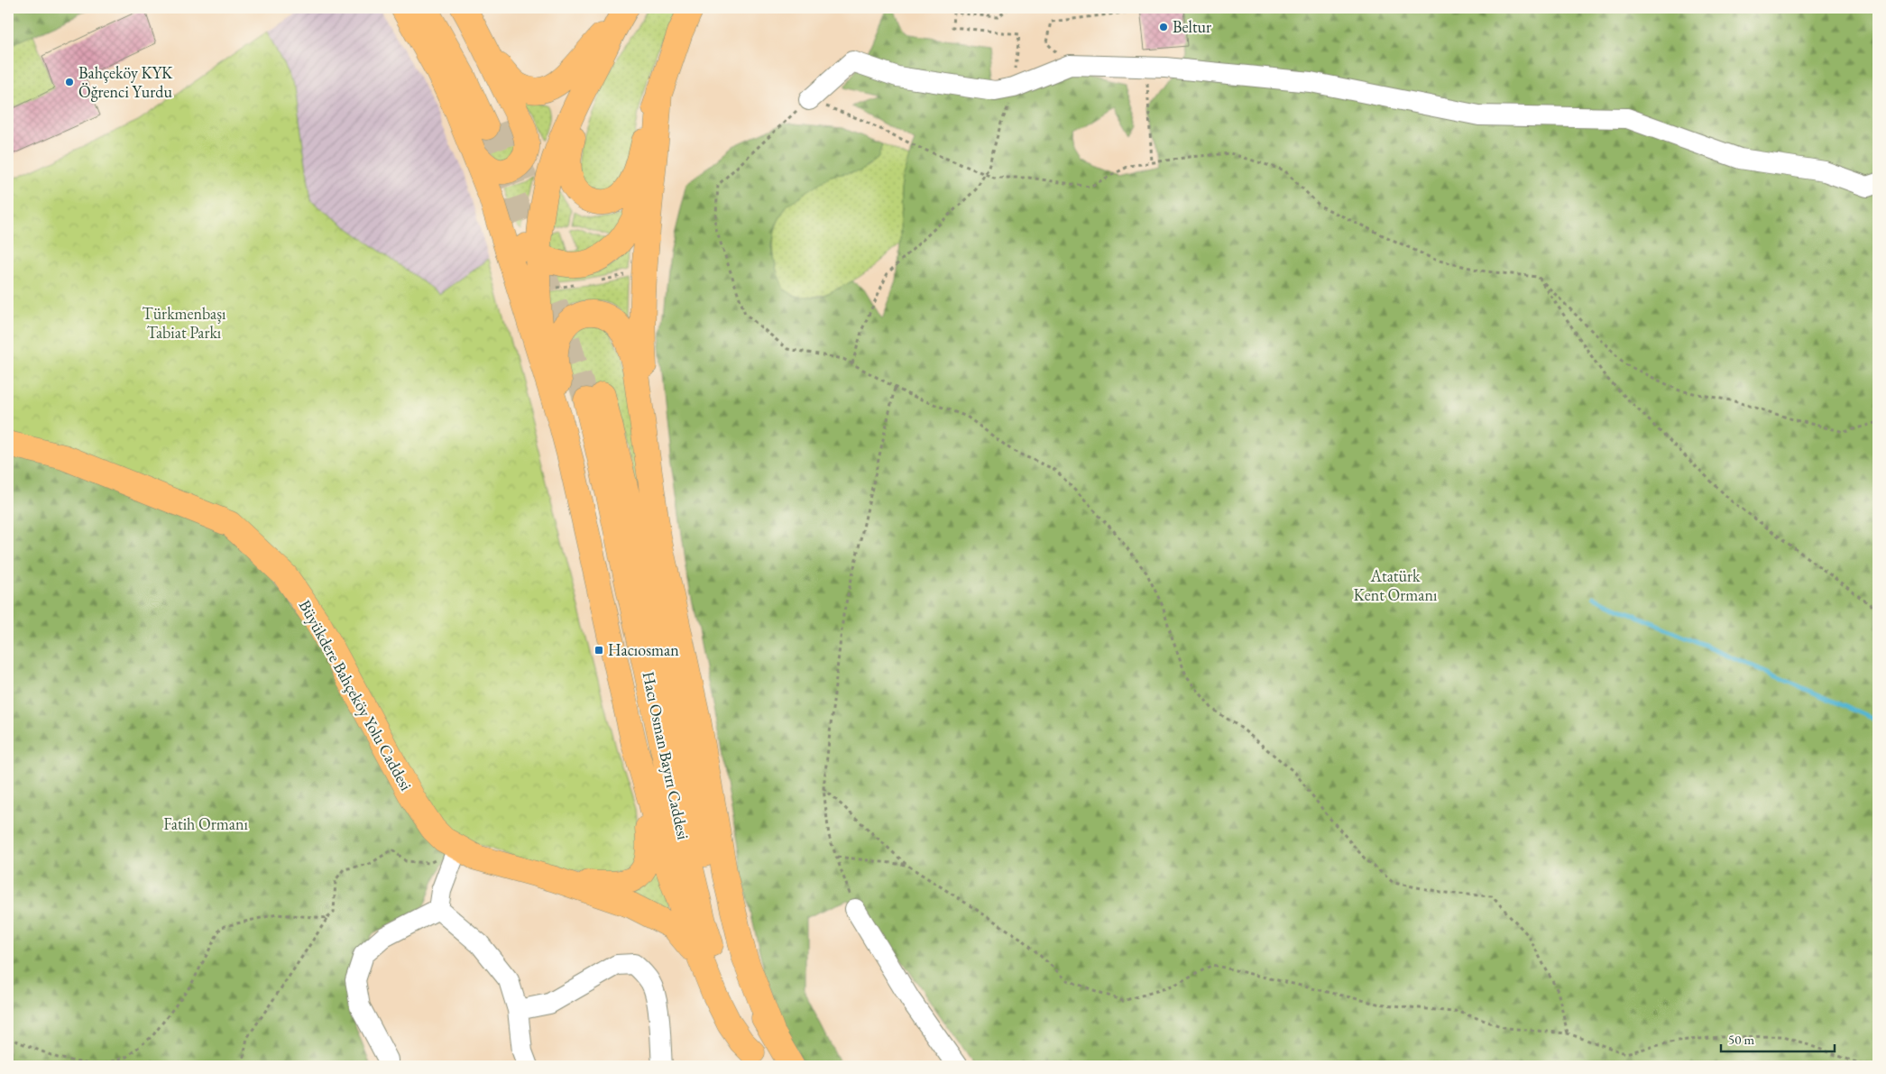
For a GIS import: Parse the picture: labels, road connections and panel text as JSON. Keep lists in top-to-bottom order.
{
  "streets": {
    "main road": ["Büyükdere Bahçeköy Yolu Caddesi", "Hacı Osman Bayırı Caddesi"]
  },
  "parks": ["Türkmenbaşı Tabiat Parkı", "Atatürk Kent Ormanı", "Fatih Ormanı"],
  "places": {
    "other": ["Beltur", "Bahçeköy KYK Öğrenci Yurdu"],
    "transit": ["Hacıosman"]
  },
  "scale_bar": "50 m"
}
